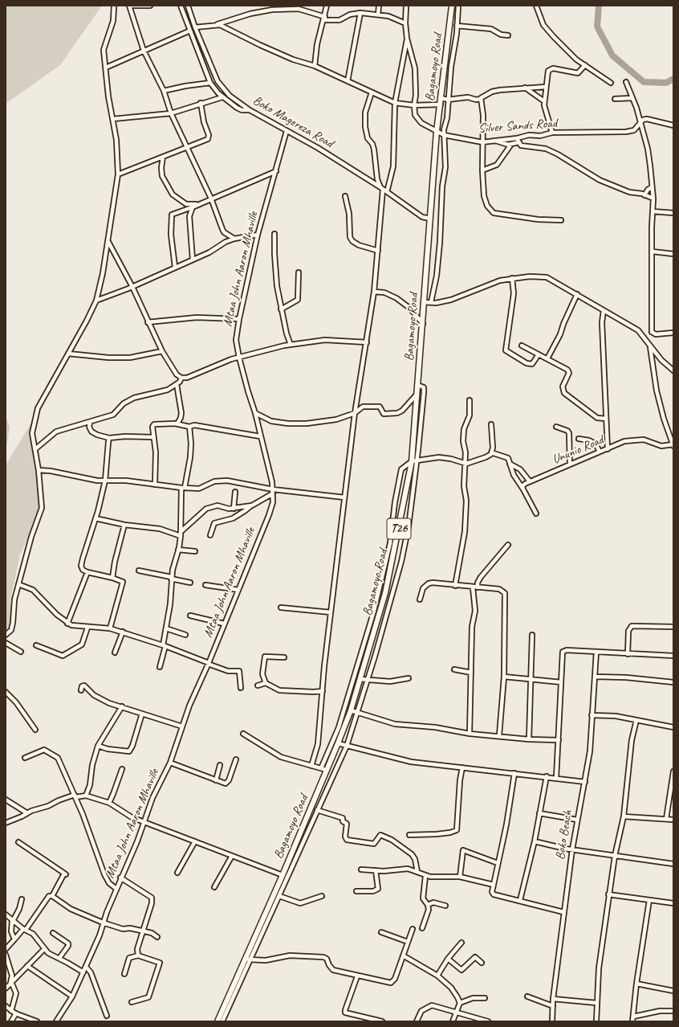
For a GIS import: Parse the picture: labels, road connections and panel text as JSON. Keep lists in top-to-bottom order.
{
  "streets": {
    "highway": ["Bagamoyo Road", "T26"],
    "street": [
      "Boko Magereza Road",
      "Silver Sands Road",
      "Mtaa John Aaron Mhaville",
      "Ununio Road",
      "Boko Beach"
    ]
  },
  "crossings": [
    ["Bagamoyo Road", "Boko Magereza Road"],
    ["Bagamoyo Road", "Silver Sands Road"],
    ["Boko Magereza Road", "Mtaa John Aaron Mhaville"]
  ]
}
